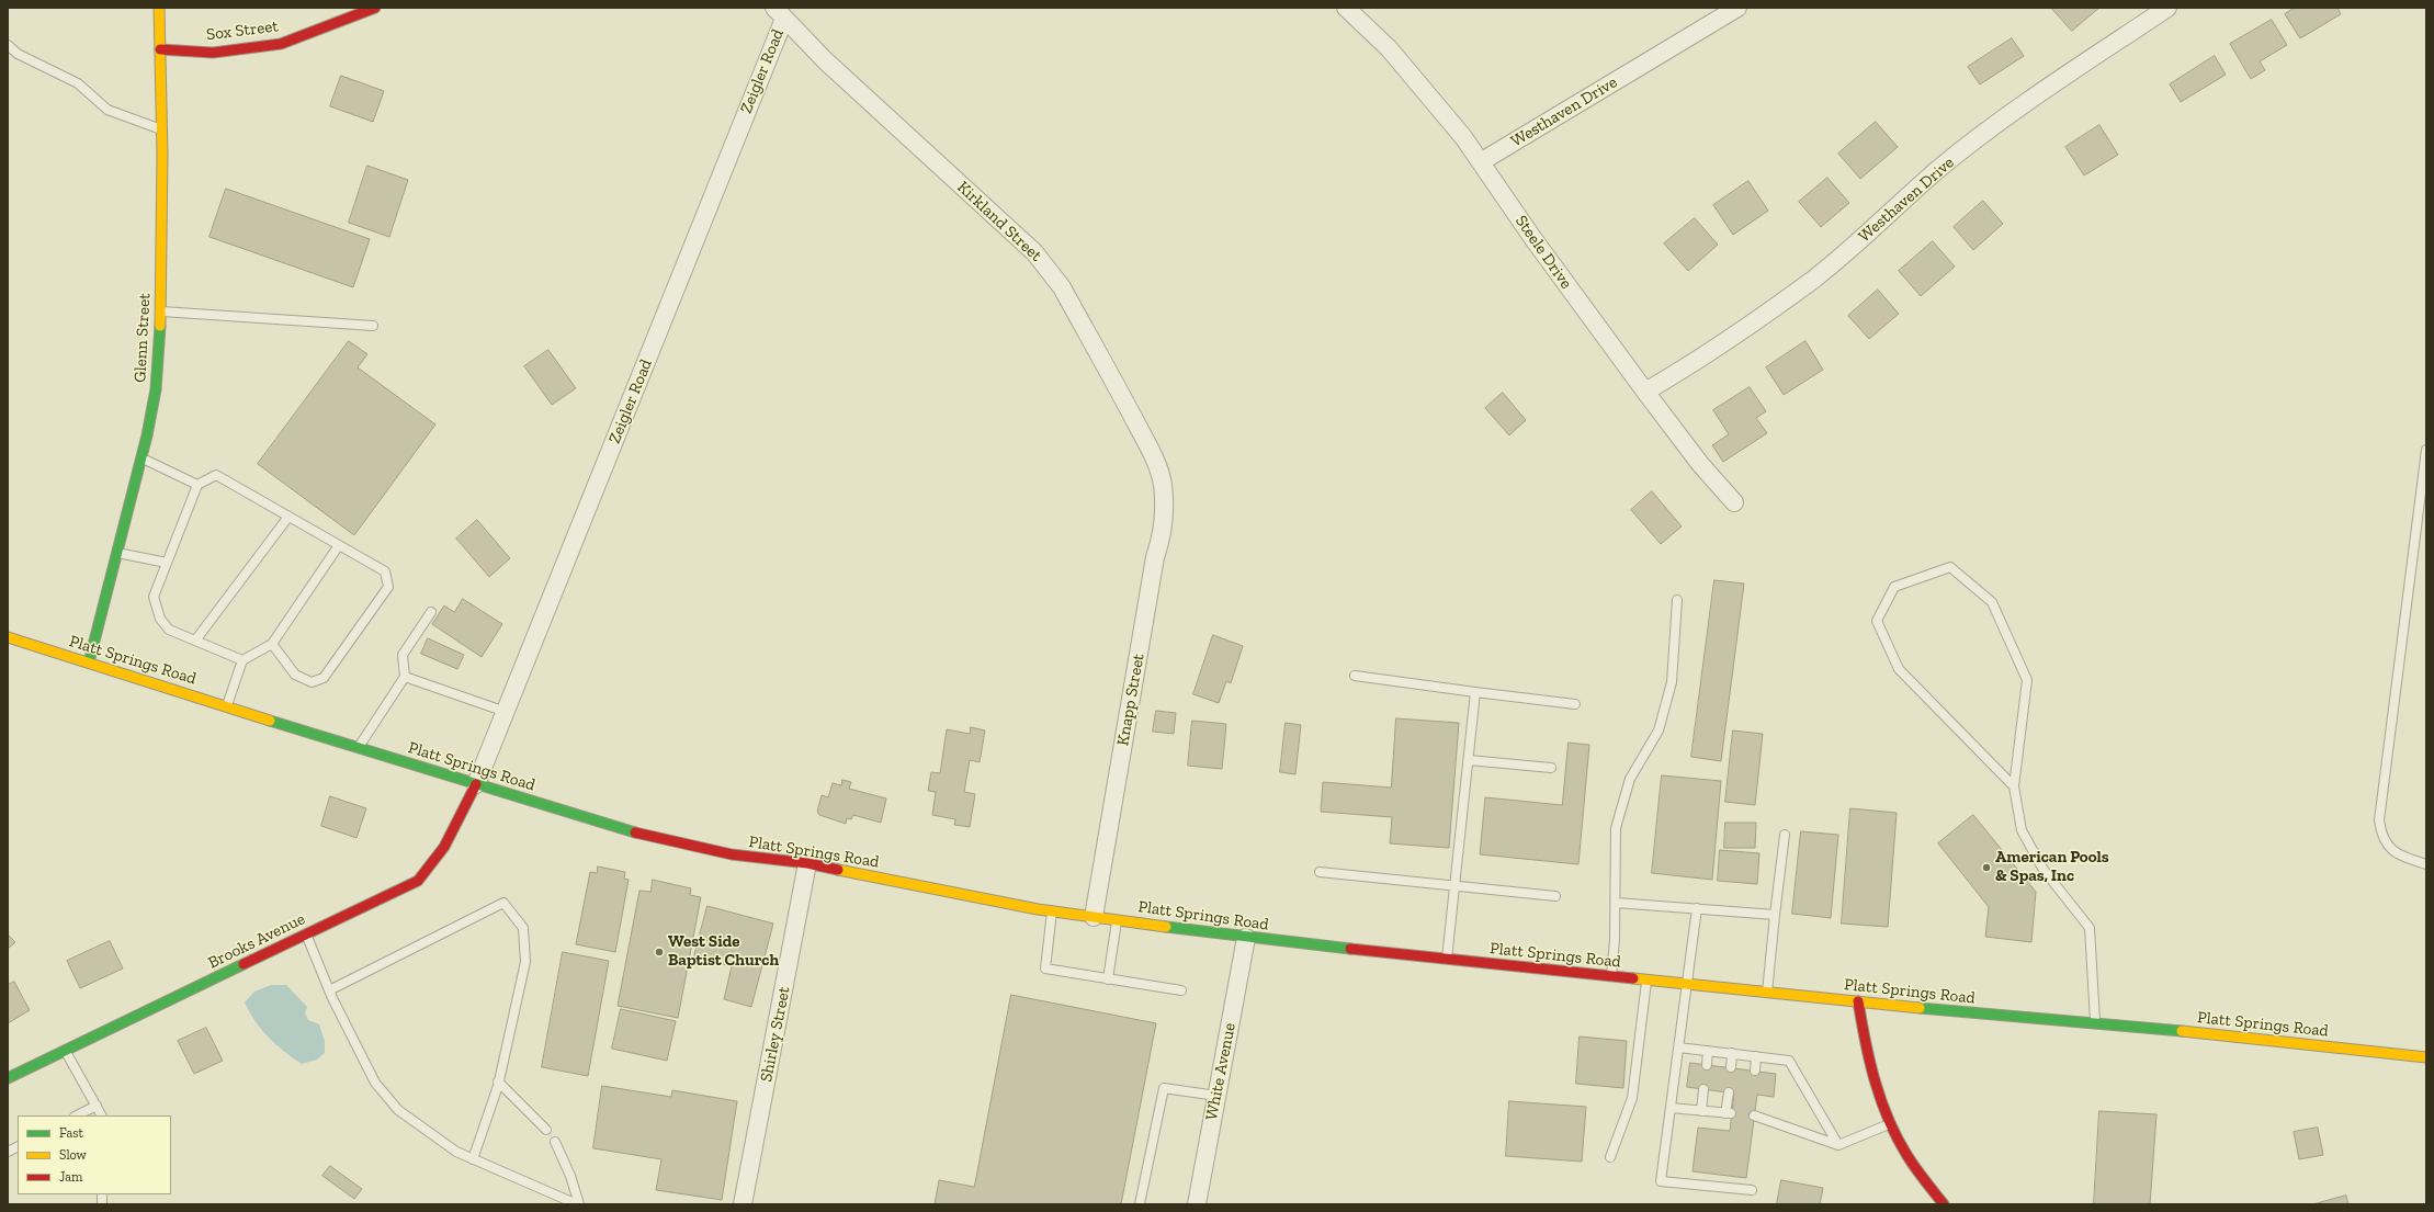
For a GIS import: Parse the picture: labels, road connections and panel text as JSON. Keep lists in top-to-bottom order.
{
  "streets": {
    "main road": [
      "Sox Street",
      "Glenn Street",
      "Platt Springs Road",
      "Brooks Avenue"
    ],
    "street": [
      "Zeigler Road",
      "Westhaven Drive",
      "Kirkland Street",
      "Steele Drive",
      "Knapp Street",
      "Shirley Street",
      "White Avenue"
    ]
  },
  "crossings": [
    ["Sox Street", "Glenn Street"],
    ["Zeigler Road", "Kirkland Street"],
    ["Zeigler Road", "Platt Springs Road"],
    ["Zeigler Road", "Brooks Avenue"],
    ["Westhaven Drive", "Steele Drive"],
    ["Kirkland Street", "Knapp Street"],
    ["Glenn Street", "Platt Springs Road"],
    ["Platt Springs Road", "Knapp Street"],
    ["Platt Springs Road", "Brooks Avenue"],
    ["Platt Springs Road", "Shirley Street"],
    ["Platt Springs Road", "White Avenue"]
  ],
  "places": ["American Pools & Spas, Inc", "West Side Baptist Church"],
  "legend": ["Fast", "Slow", "Jam"]
}
